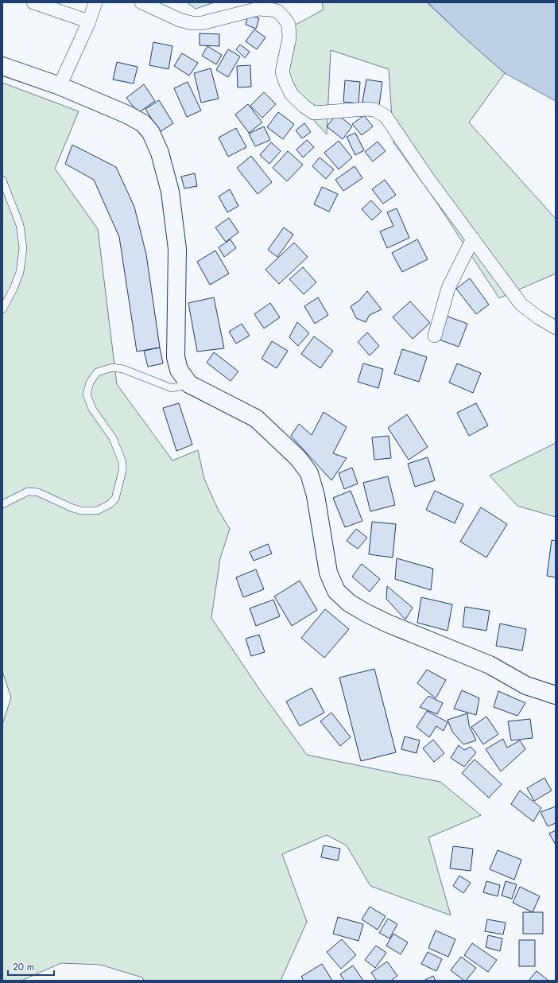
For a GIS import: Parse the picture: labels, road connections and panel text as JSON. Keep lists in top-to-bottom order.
{
  "scale_bar": "20 m"
}
